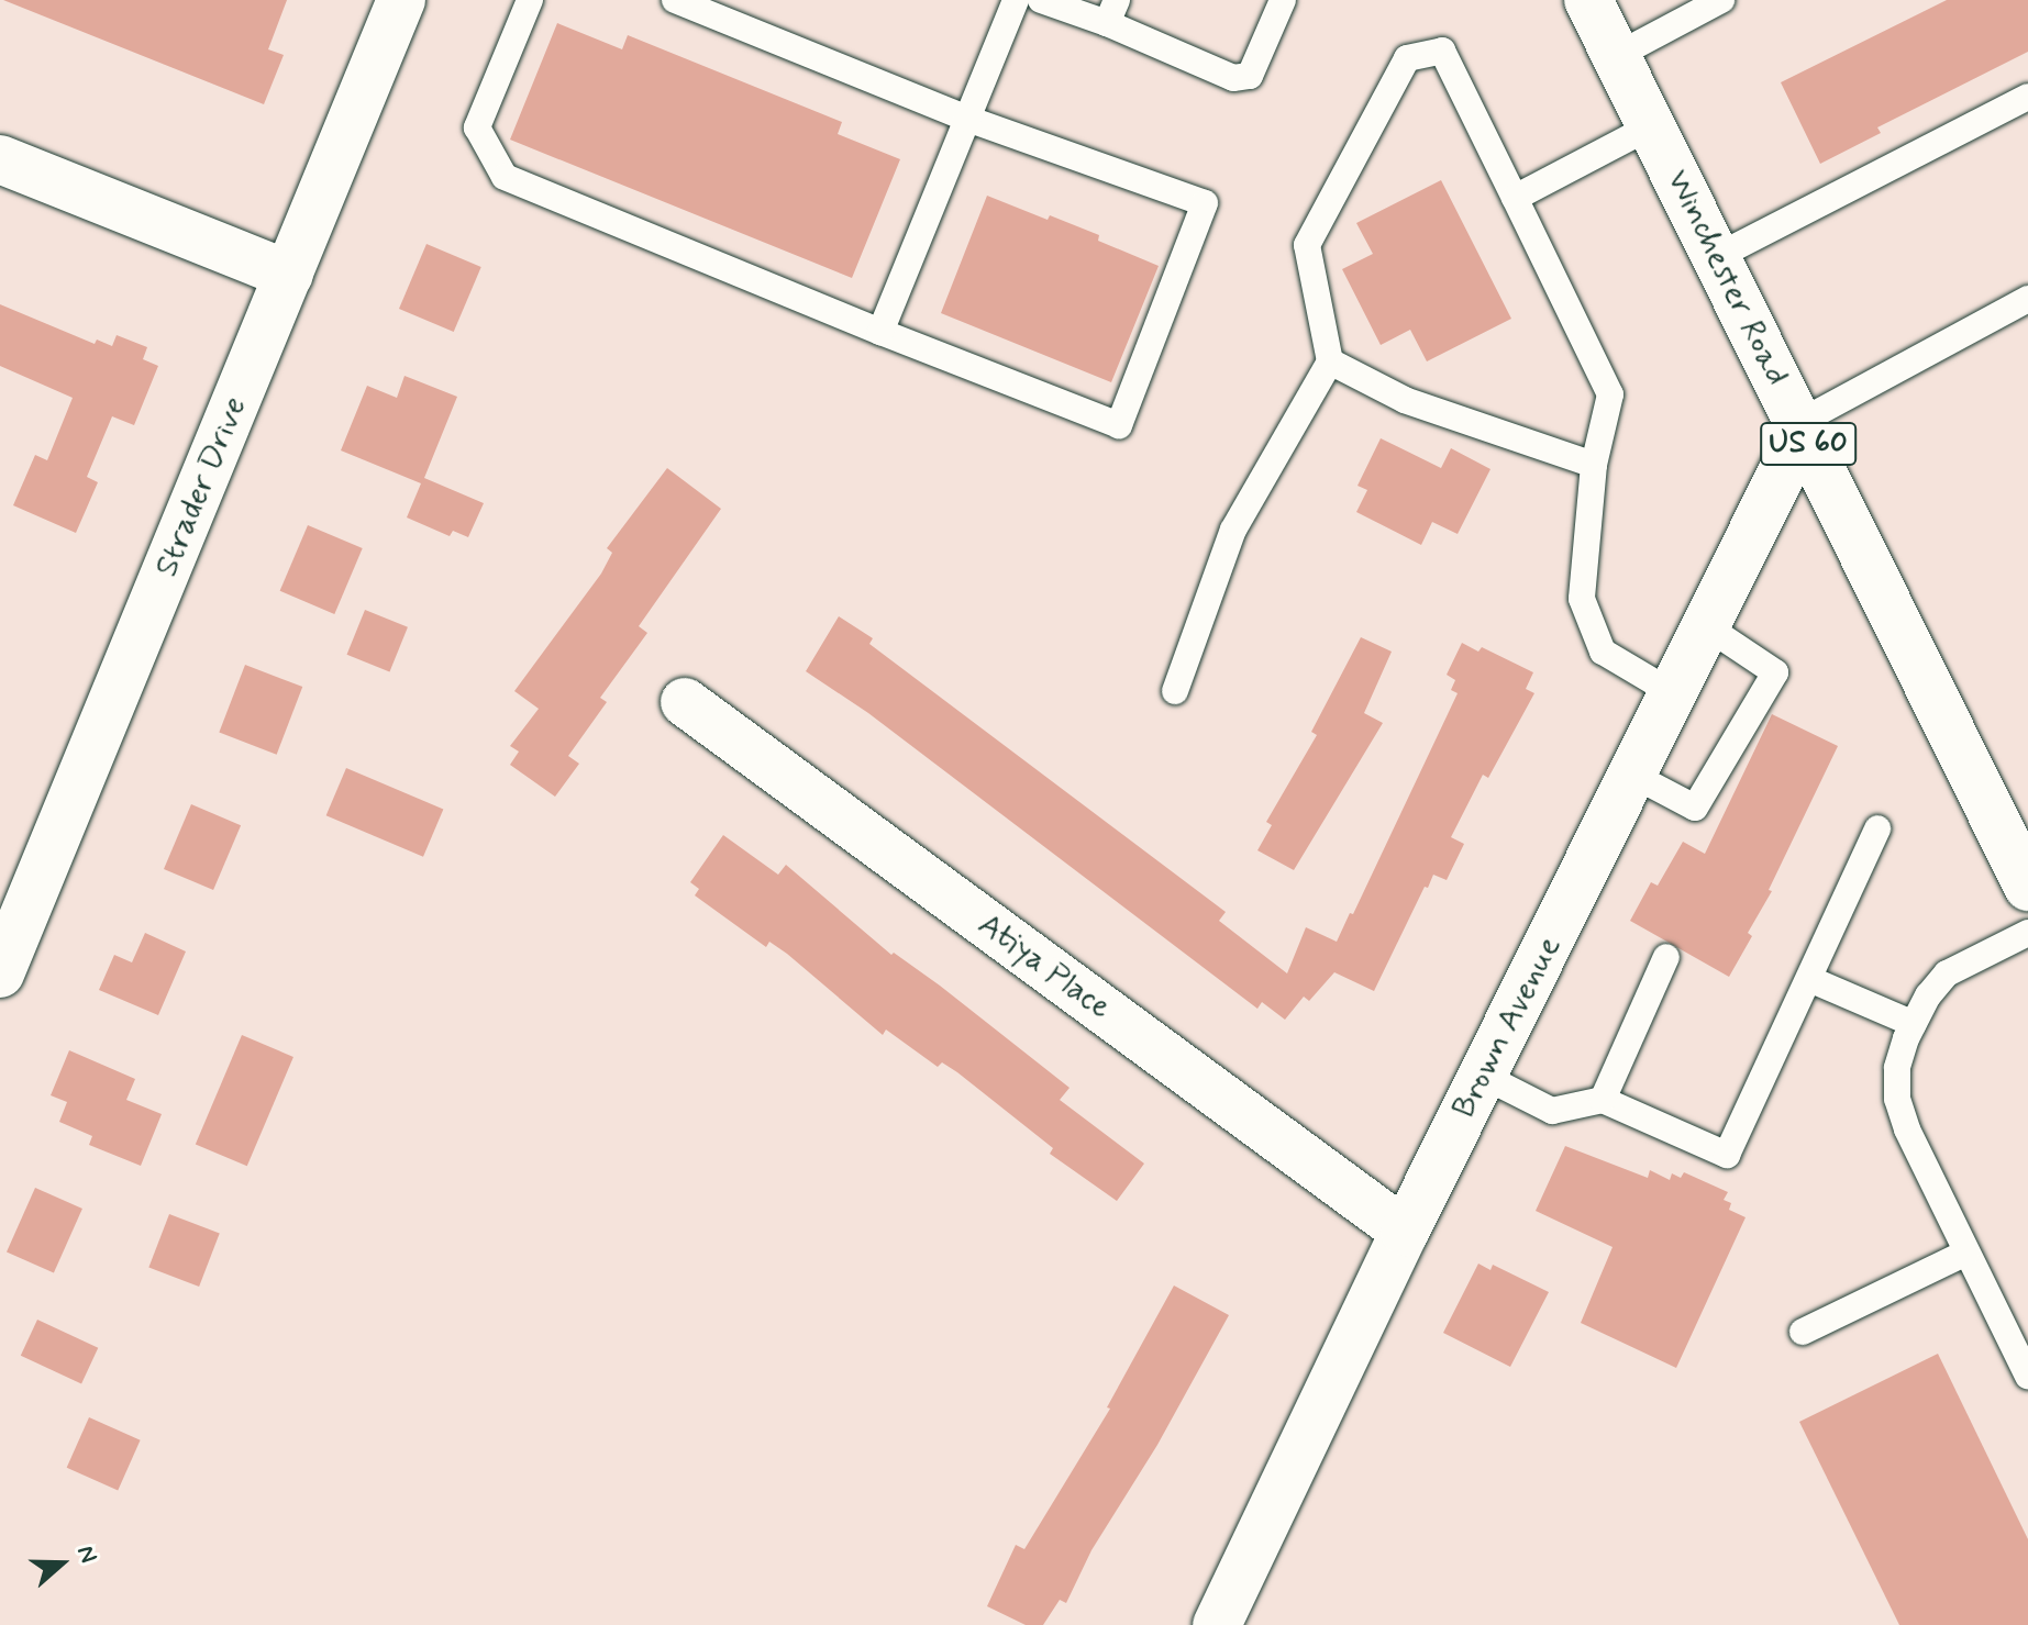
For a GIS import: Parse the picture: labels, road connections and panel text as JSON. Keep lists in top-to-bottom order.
{
  "streets": {
    "street": [
      "Winchester Road",
      "US 60",
      "Strader Drive",
      "Atiya Place",
      "Brown Avenue"
    ]
  },
  "crossings": [
    ["Winchester Road", "Brown Avenue"],
    ["Atiya Place", "Brown Avenue"]
  ],
  "north": "right"
}
